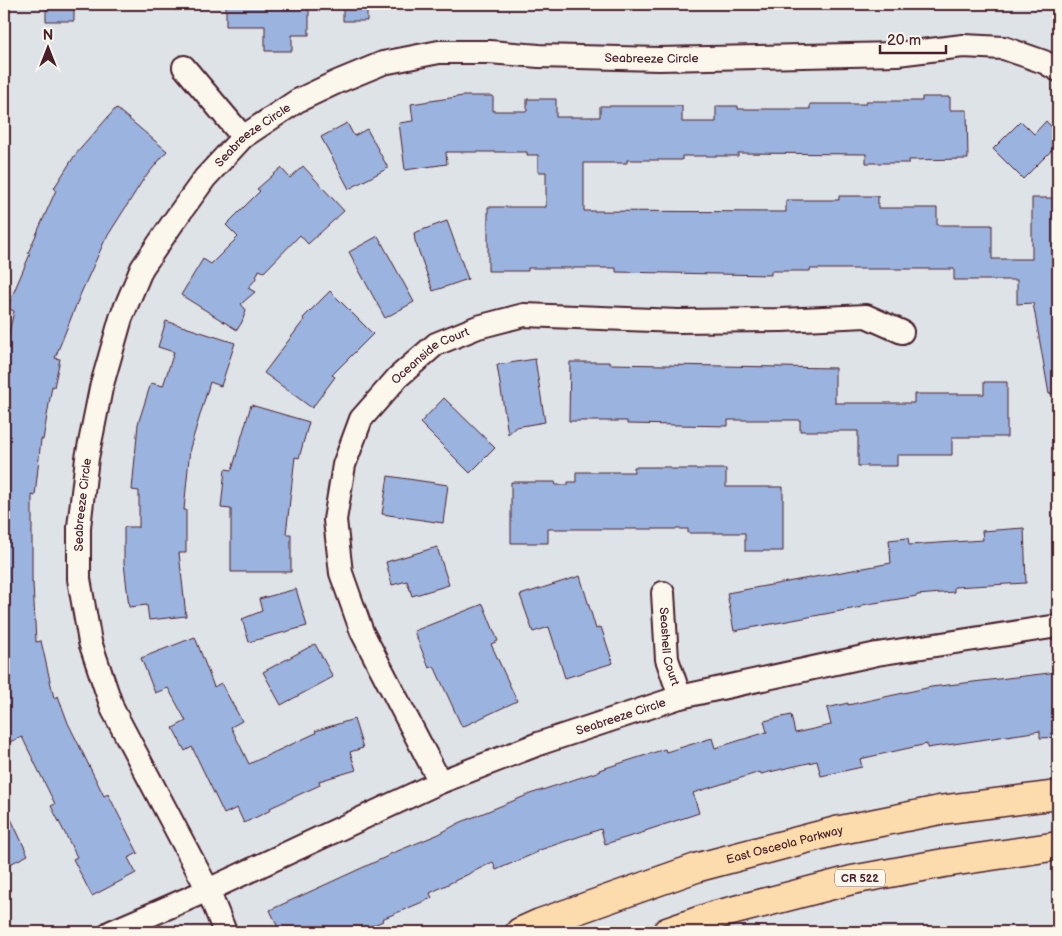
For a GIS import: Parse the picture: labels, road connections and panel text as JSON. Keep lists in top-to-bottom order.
{
  "streets": {
    "main road": ["East Osceola Parkway", "CR 522"],
    "street": ["Seabreeze Circle", "Oceanside Court", "Seashell Court"]
  },
  "crossings": [
    ["Seabreeze Circle", "Oceanside Court"],
    ["Seabreeze Circle", "Seashell Court"]
  ],
  "scale_bar": "20 m",
  "north": "top"
}
